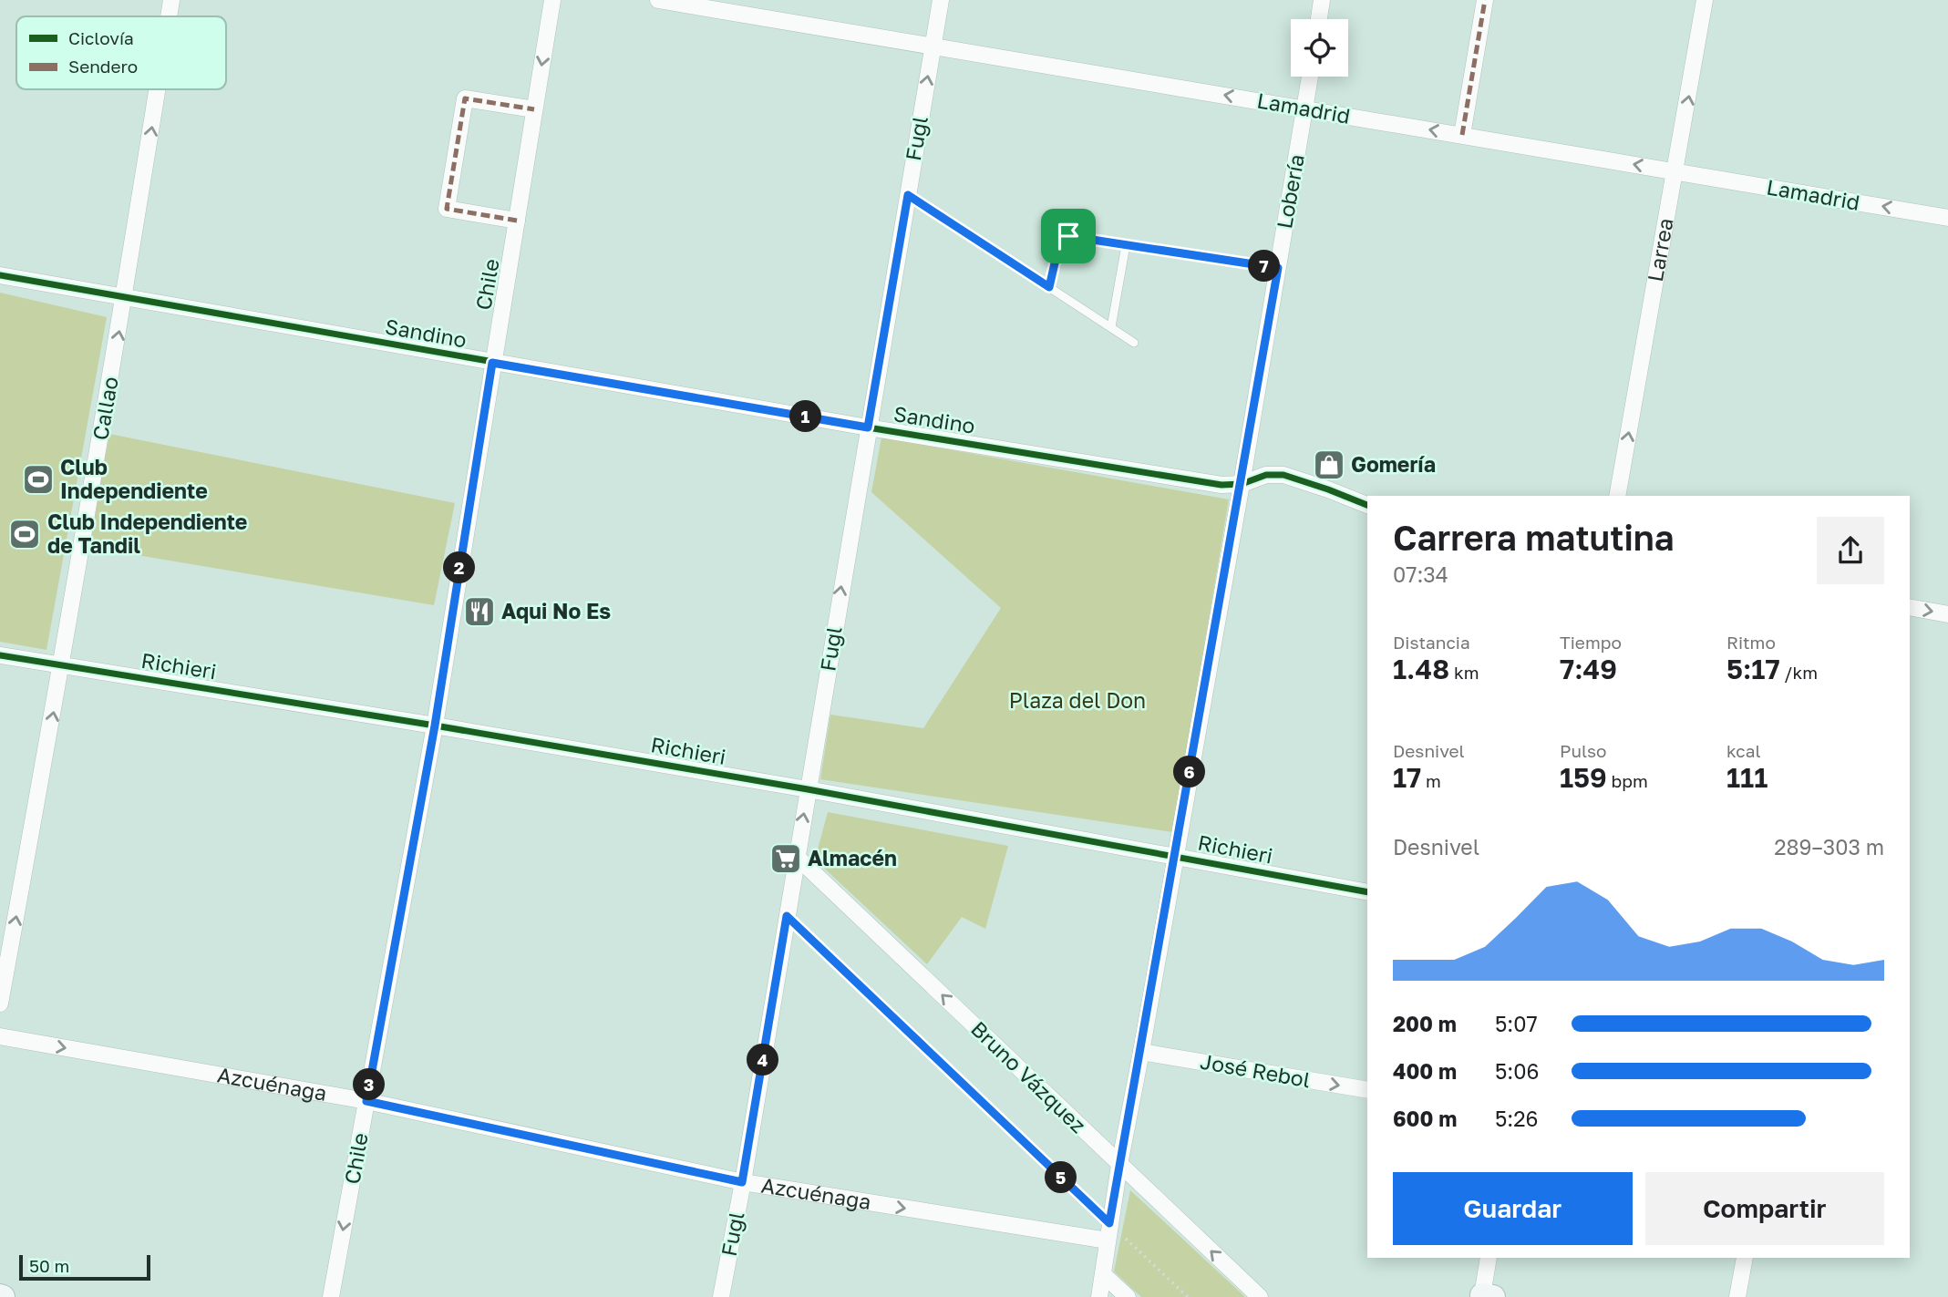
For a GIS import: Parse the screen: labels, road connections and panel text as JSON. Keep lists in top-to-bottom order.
{
  "streets": {
    "street": [
      "Lamadrid",
      "Fugl",
      "Lobería",
      "Larrea",
      "Chile",
      "Sandino",
      "Callao",
      "Richieri",
      "José Rebol",
      "Bruno Vázquez",
      "Azcuénaga"
    ]
  },
  "crossings": [
    ["Lamadrid", "Fugl"],
    ["Lamadrid", "Lobería"],
    ["Lamadrid", "Larrea"],
    ["Fugl", "Sandino"],
    ["Fugl", "Richieri"],
    ["Fugl", "Bruno Vázquez"],
    ["Fugl", "Azcuénaga"],
    ["Lobería", "Sandino"],
    ["Lobería", "Richieri"],
    ["Lobería", "José Rebol"],
    ["Lobería", "Bruno Vázquez"],
    ["Lobería", "Azcuénaga"],
    ["Chile", "Sandino"],
    ["Chile", "Richieri"],
    ["Chile", "Azcuénaga"],
    ["Sandino", "Callao"],
    ["Callao", "Richieri"]
  ],
  "one_way": [
    "Lamadrid",
    "Fugl",
    "Larrea",
    "Callao",
    "José Rebol",
    "Bruno Vázquez",
    "Azcuénaga"
  ],
  "parks": ["Plaza del Don"],
  "places": {
    "shop": ["Gomería"],
    "sports": ["Club Independiente", "Club Independiente de Tandil"],
    "restaurant": ["Aqui No Es"],
    "supermarket": ["Almacén"]
  },
  "legend": ["Ciclovía", "Sendero"],
  "scale_bar": "50 m",
  "page": {
    "pins": [
      "7",
      "1",
      "2",
      "6",
      "4",
      "3",
      "5"
    ],
    "heading": ["Carrera matutina", "07:34"],
    "stats": [
      ["Distancia", "1.48 km"],
      ["Tiempo", "7:49"],
      ["Ritmo", "5:17 /km"],
      ["Desnivel", "17 m"],
      ["Pulso", "159 bpm"],
      ["kcal", "111"]
    ],
    "chart": ["Desnivel", "289–303 m"],
    "list": [
      {
        "name": "200 m",
        "note": "5:07"
      },
      {
        "name": "400 m",
        "note": "5:06"
      },
      {
        "name": "600 m",
        "note": "5:26"
      }
    ],
    "buttons": ["Guardar", "Compartir"],
    "scale": "50 m"
  }
}
